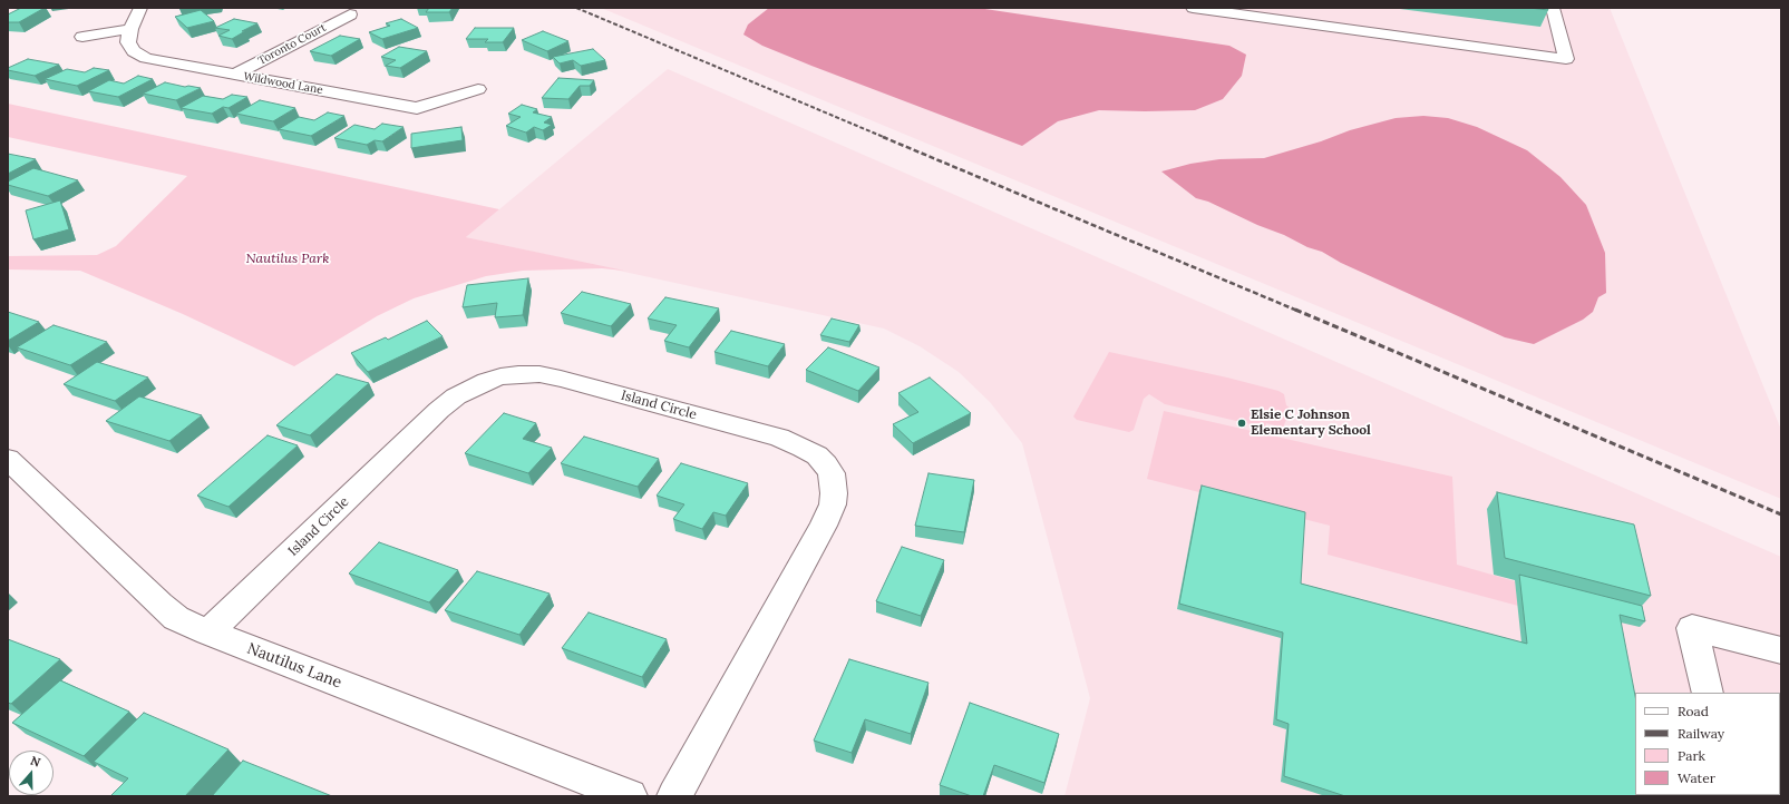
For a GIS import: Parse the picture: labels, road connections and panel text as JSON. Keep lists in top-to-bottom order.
{
  "streets": {
    "street": [
      "Toronto Court",
      "Wildwood Lane",
      "Island Circle",
      "Nautilus Lane"
    ]
  },
  "crossings": [
    ["Toronto Court", "Wildwood Lane"],
    ["Island Circle", "Nautilus Lane"]
  ],
  "parks": ["Nautilus Park"],
  "places": ["Elsie C Johnson Elementary School"],
  "legend": [
    "Road",
    "Railway",
    "Park",
    "Water"
  ],
  "north": "top"
}
